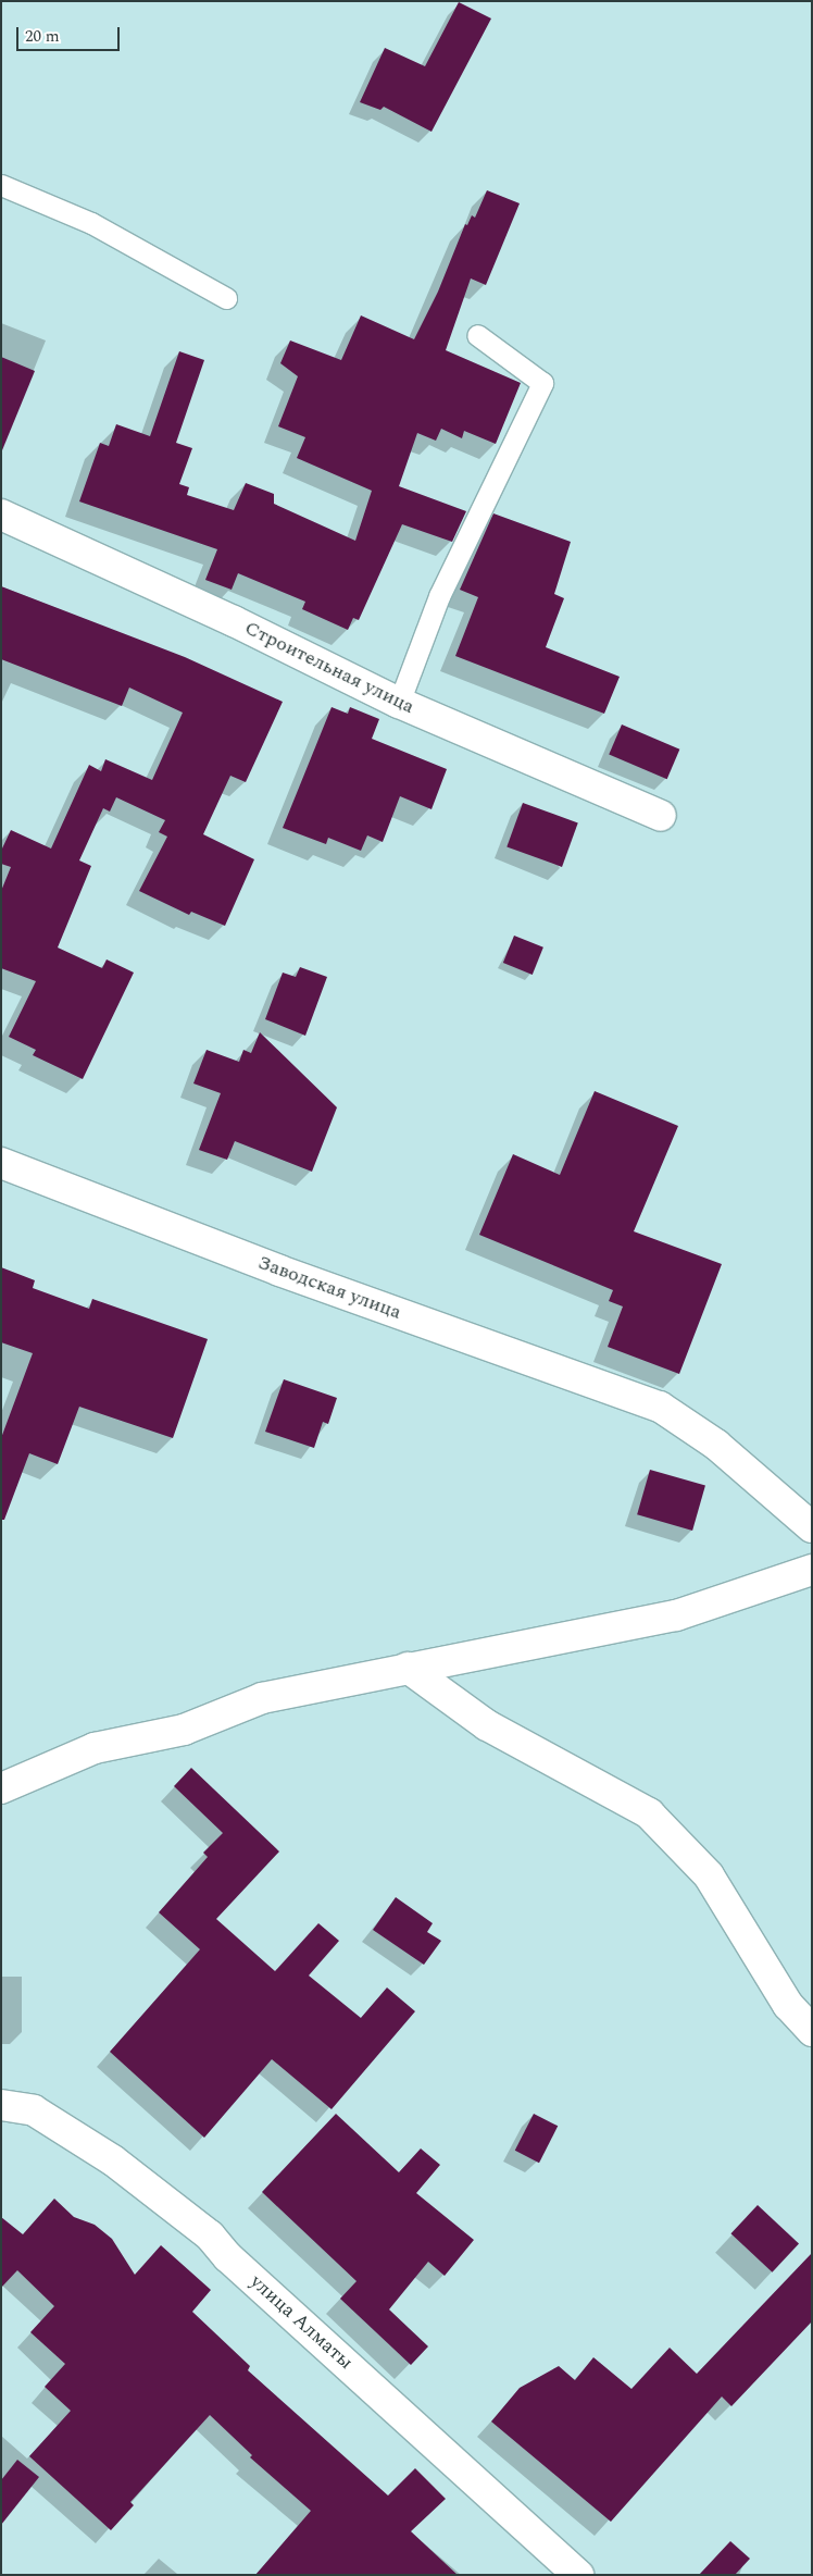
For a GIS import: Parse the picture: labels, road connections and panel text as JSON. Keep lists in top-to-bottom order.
{
  "streets": {
    "street": ["Строительная улица", "Заводская улица", "улица Алматы"]
  },
  "scale_bar": "20 m"
}
